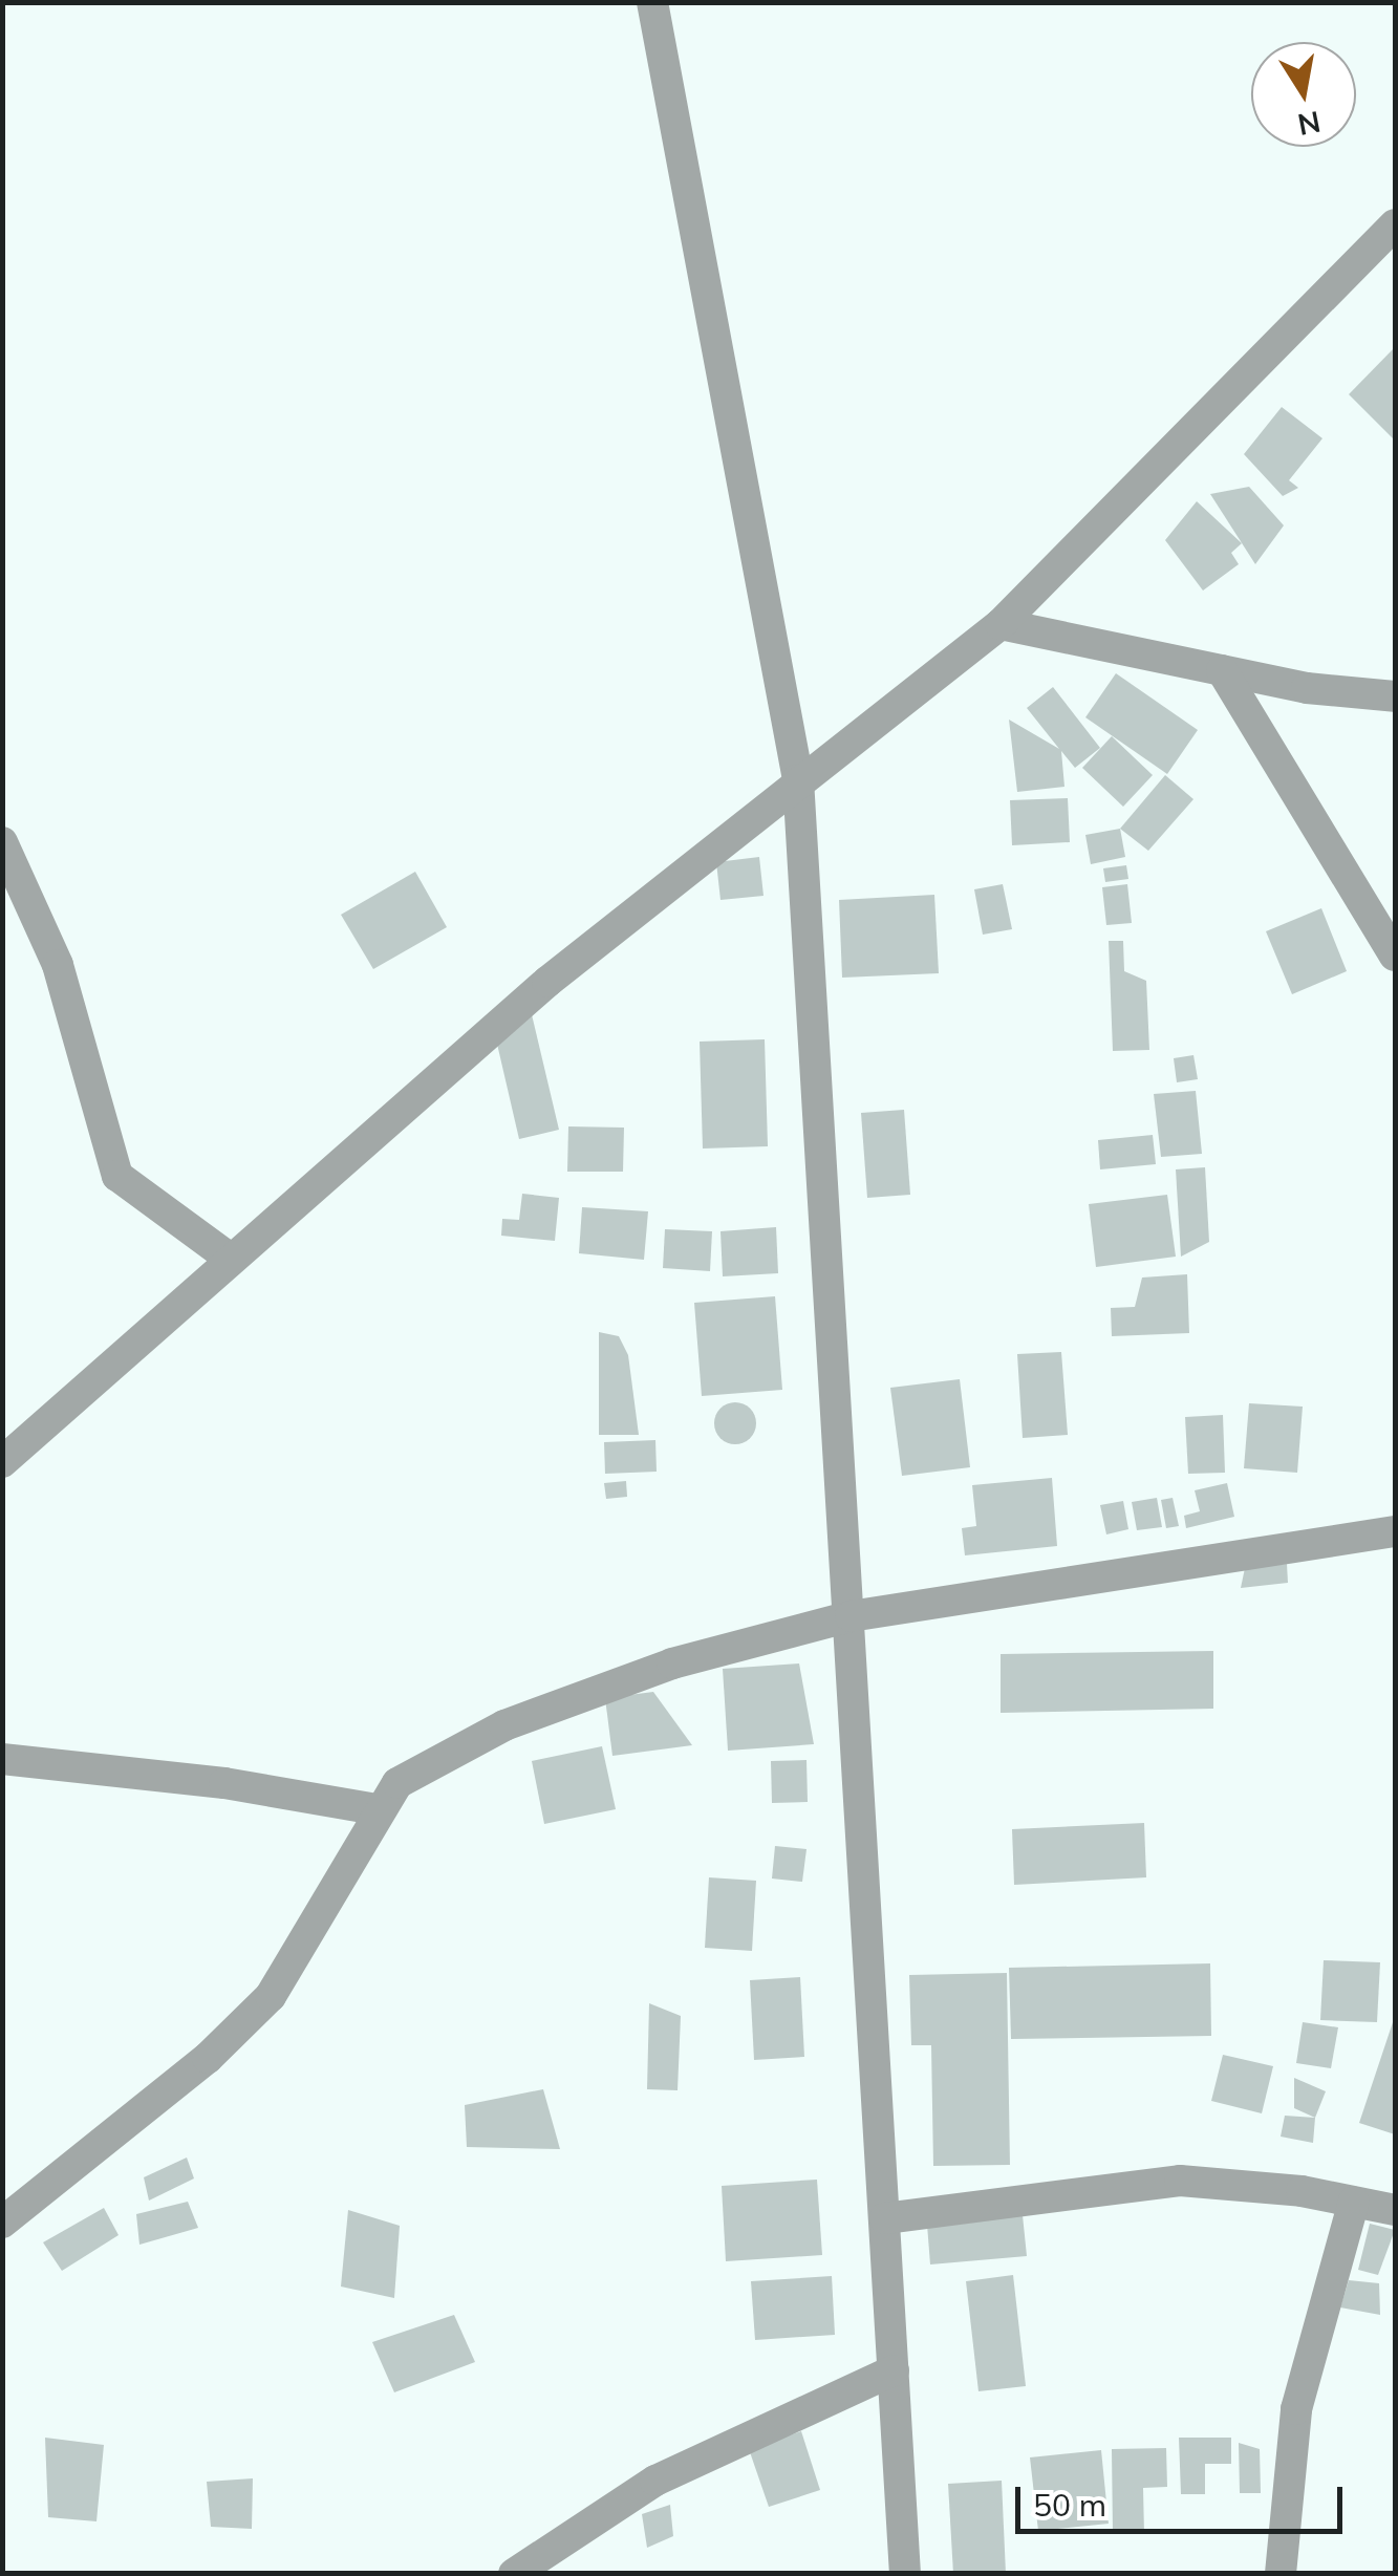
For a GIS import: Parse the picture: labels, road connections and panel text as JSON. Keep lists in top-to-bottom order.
{
  "scale_bar": "50 m",
  "north": "bottom"
}
